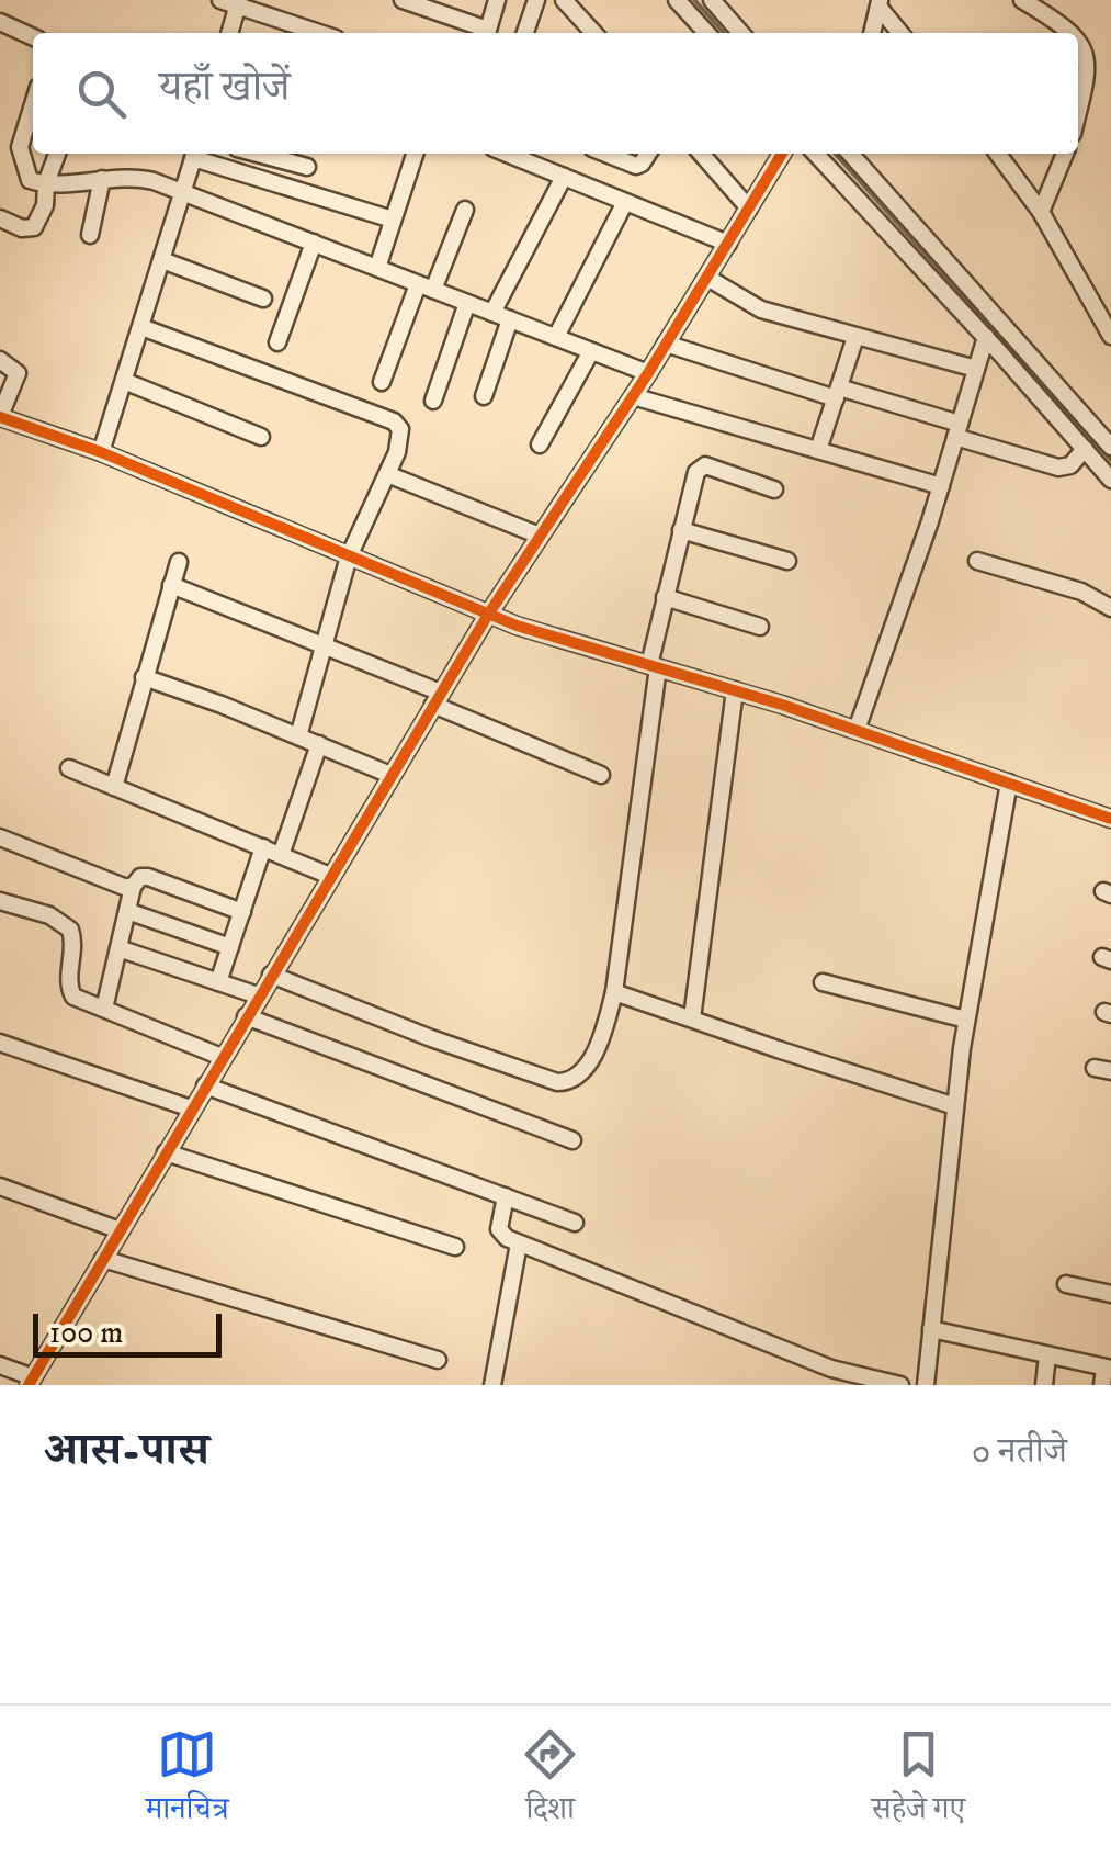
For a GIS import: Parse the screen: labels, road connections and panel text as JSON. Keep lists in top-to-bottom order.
{
  "scale_bar": "100 m",
  "page": {
    "search": "यहाँ खोजें",
    "scale": "100 m",
    "heading": ["आस-पास", "0 नतीजे"],
    "nav": ["मानचित्र", "दिशा", "सहेजे गए"]
  }
}
